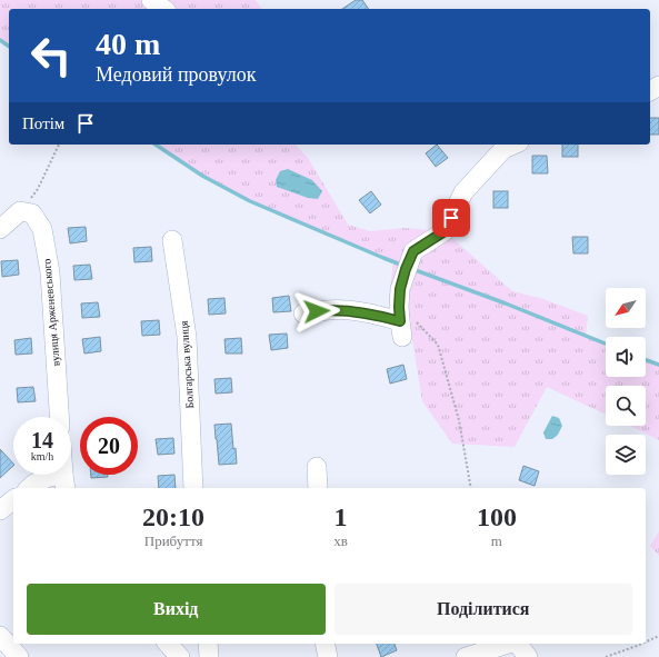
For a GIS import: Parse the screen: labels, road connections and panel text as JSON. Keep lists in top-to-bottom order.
{
  "streets": {
    "street": ["вулиця Арженевського", "Болгарська вулиця"]
  },
  "north": "bottom left",
  "page": {
    "turn": ["40 m", "Медовий провулок"],
    "then": "Потім",
    "speed": "14 km/h",
    "limit": "20",
    "eta": [
      "20:10",
      "Прибуття",
      "1",
      "хв",
      "100",
      "m"
    ],
    "buttons": ["Вихід", "Поділитися"]
  }
}
